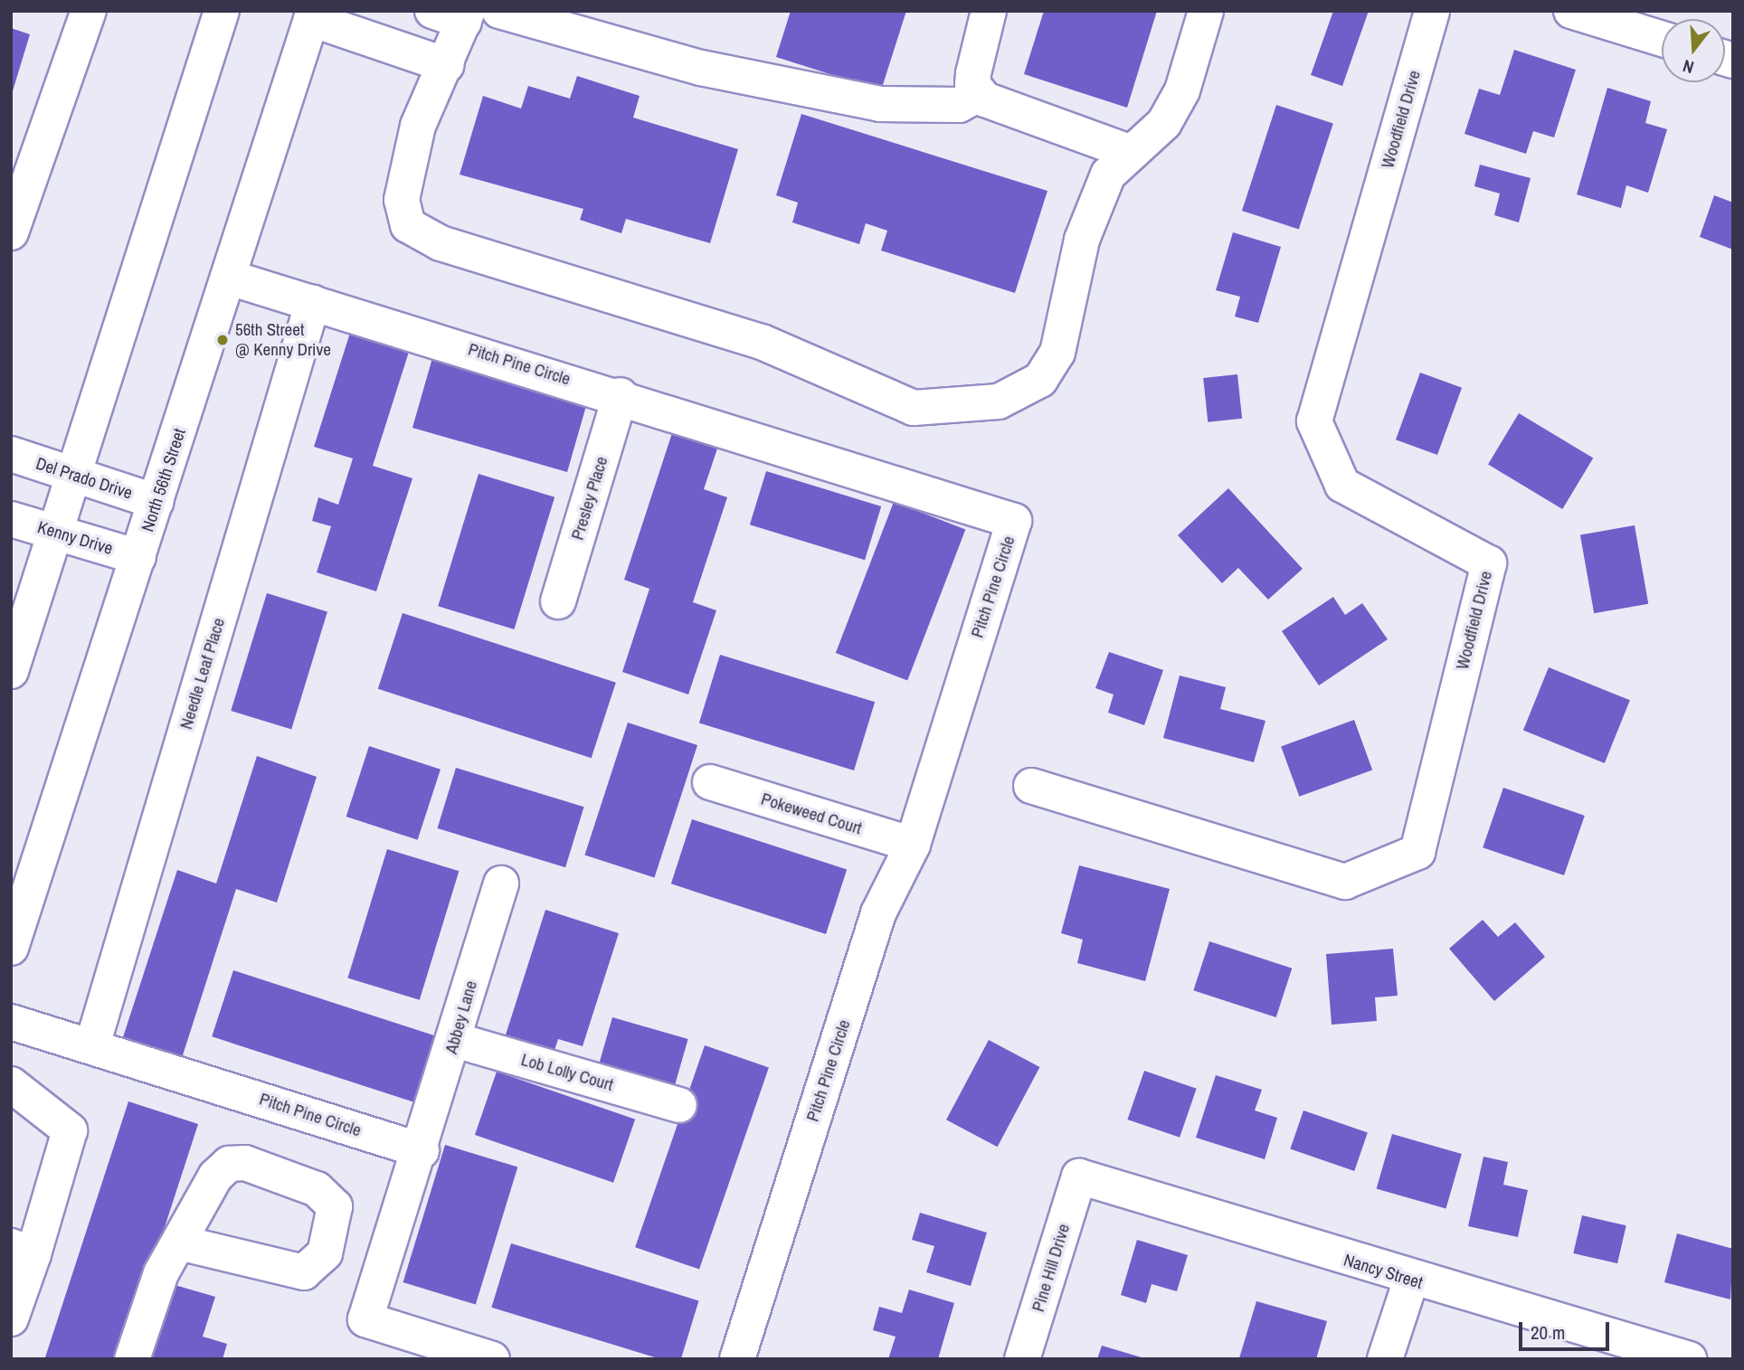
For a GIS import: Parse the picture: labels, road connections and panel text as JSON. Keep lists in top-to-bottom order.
{
  "streets": {
    "street": [
      "Woodfield Drive",
      "Pitch Pine Circle",
      "Del Prado Drive",
      "North 56th Street",
      "Presley Place",
      "Kenny Drive",
      "Needle Leaf Place",
      "Pokeweed Court",
      "Abbey Lane",
      "Lob Lolly Court",
      "Pine Hill Drive",
      "Nancy Street"
    ]
  },
  "crossings": [
    ["Pitch Pine Circle", "North 56th Street"],
    ["Pitch Pine Circle", "Presley Place"],
    ["Pitch Pine Circle", "Needle Leaf Place"],
    ["Pitch Pine Circle", "Pokeweed Court"],
    ["Pitch Pine Circle", "Abbey Lane"],
    ["Del Prado Drive", "North 56th Street"],
    ["North 56th Street", "Kenny Drive"],
    ["Abbey Lane", "Lob Lolly Court"],
    ["Pine Hill Drive", "Nancy Street"]
  ],
  "places": ["56th Street @ Kenny Drive"],
  "scale_bar": "20 m",
  "north": "bottom"
}
